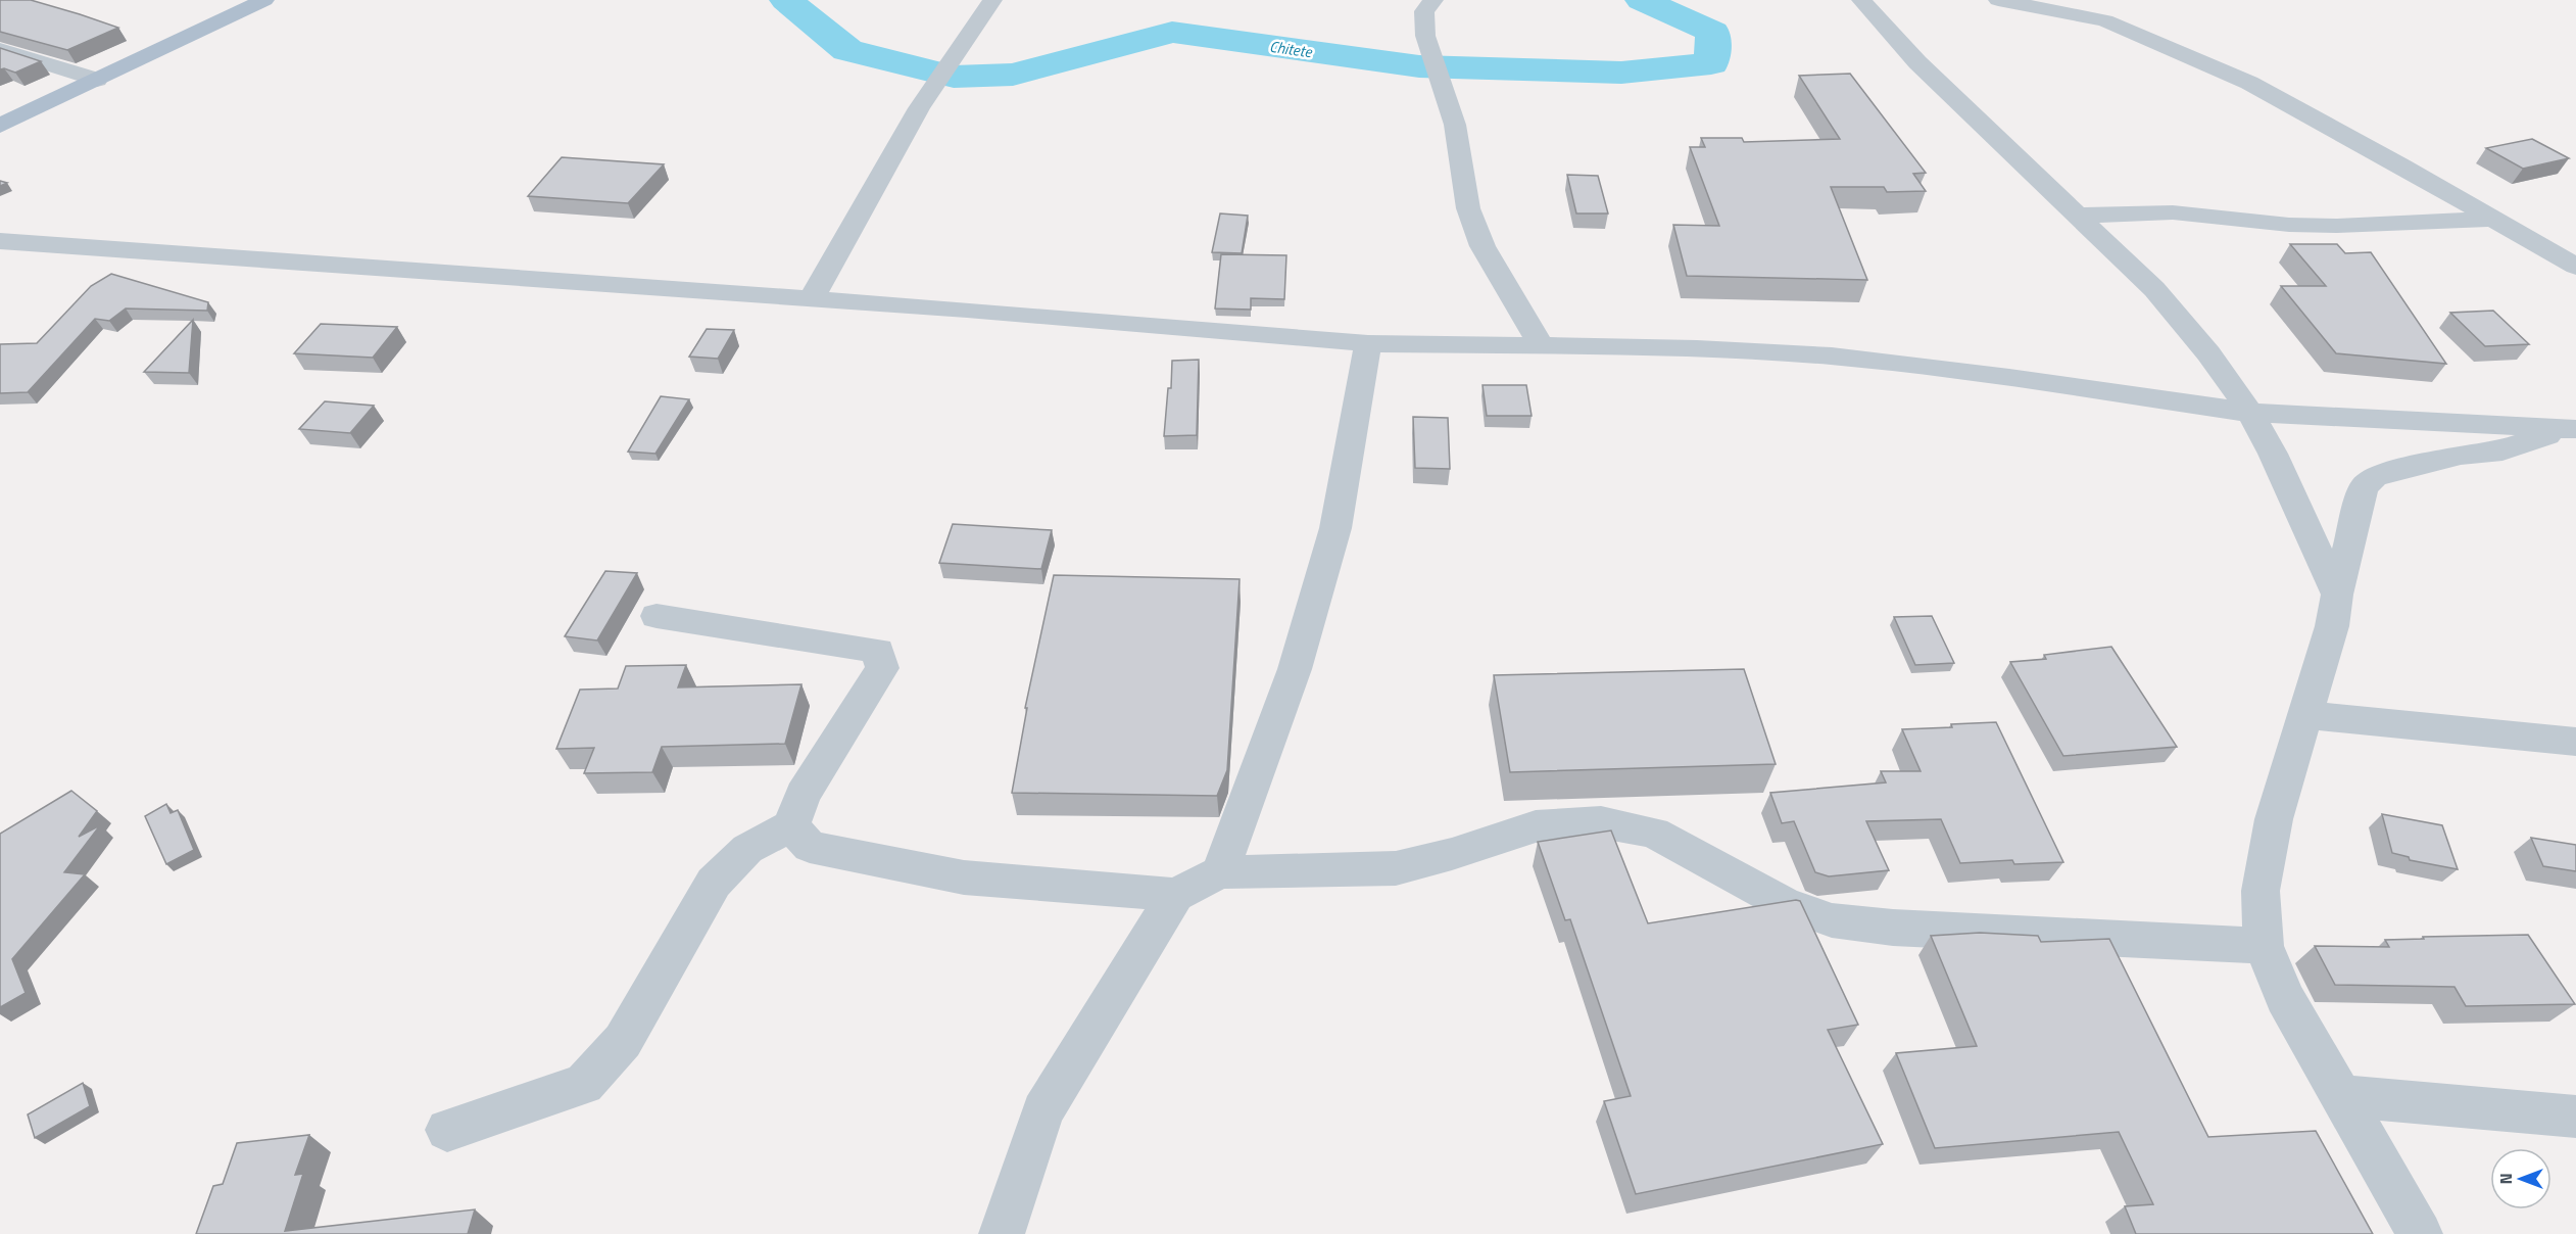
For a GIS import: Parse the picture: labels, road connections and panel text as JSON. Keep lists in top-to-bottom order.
{
  "water": ["Chitete"],
  "north": "left"
}
